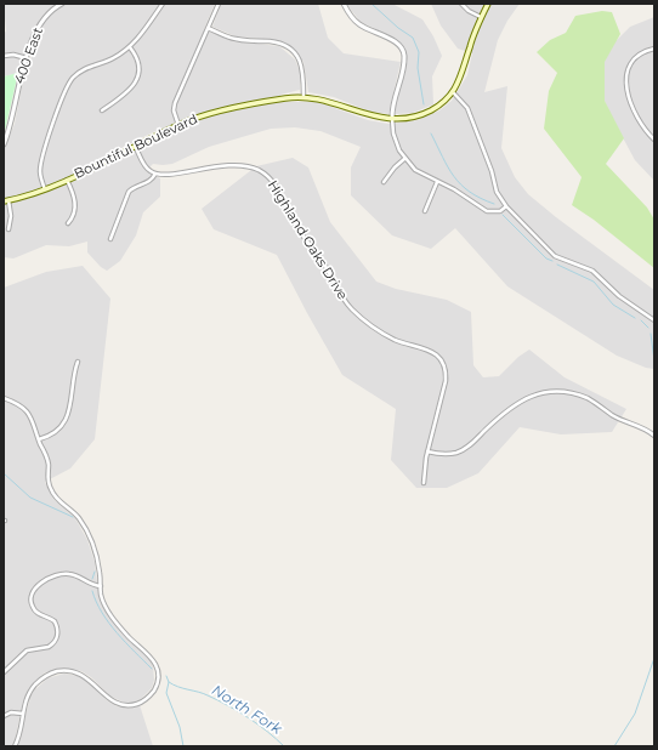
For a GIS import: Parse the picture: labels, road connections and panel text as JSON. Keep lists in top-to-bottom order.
{
  "streets": {
    "main road": ["Bountiful Boulevard"],
    "street": ["400 East", "Highland Oaks Drive"]
  },
  "water": ["North Fork"]
}
